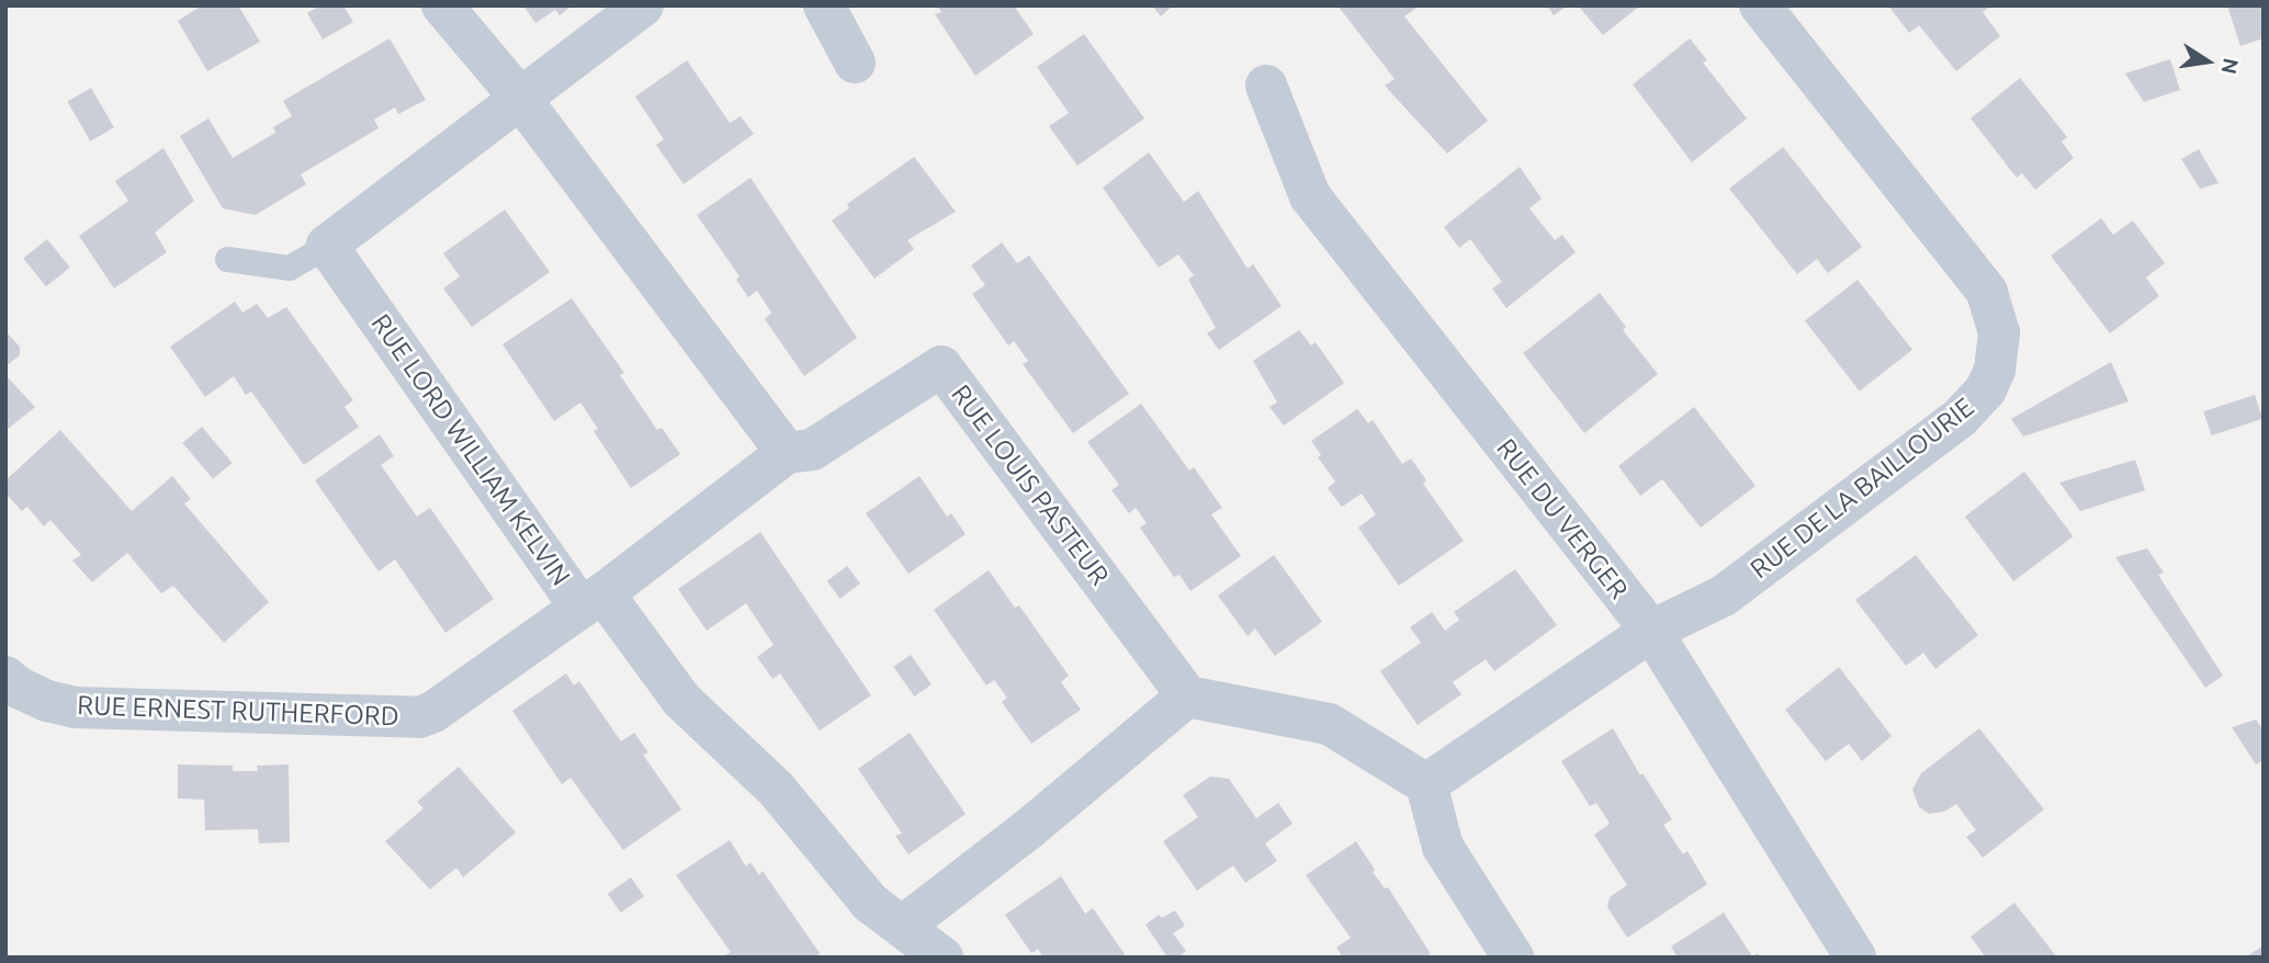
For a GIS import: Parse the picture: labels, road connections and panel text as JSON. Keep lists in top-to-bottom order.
{
  "streets": {
    "street": [
      "RUE LORD WILLIAM KELVIN",
      "RUE LOUIS PASTEUR",
      "RUE DE LA BAILLOURIE",
      "RUE DU VERGER",
      "RUE ERNEST RUTHERFORD"
    ]
  },
  "crossings": [
    ["RUE LORD WILLIAM KELVIN", "RUE ERNEST RUTHERFORD"],
    ["RUE LOUIS PASTEUR", "RUE ERNEST RUTHERFORD"],
    ["RUE DE LA BAILLOURIE", "RUE DU VERGER"]
  ],
  "north": "right"
}
